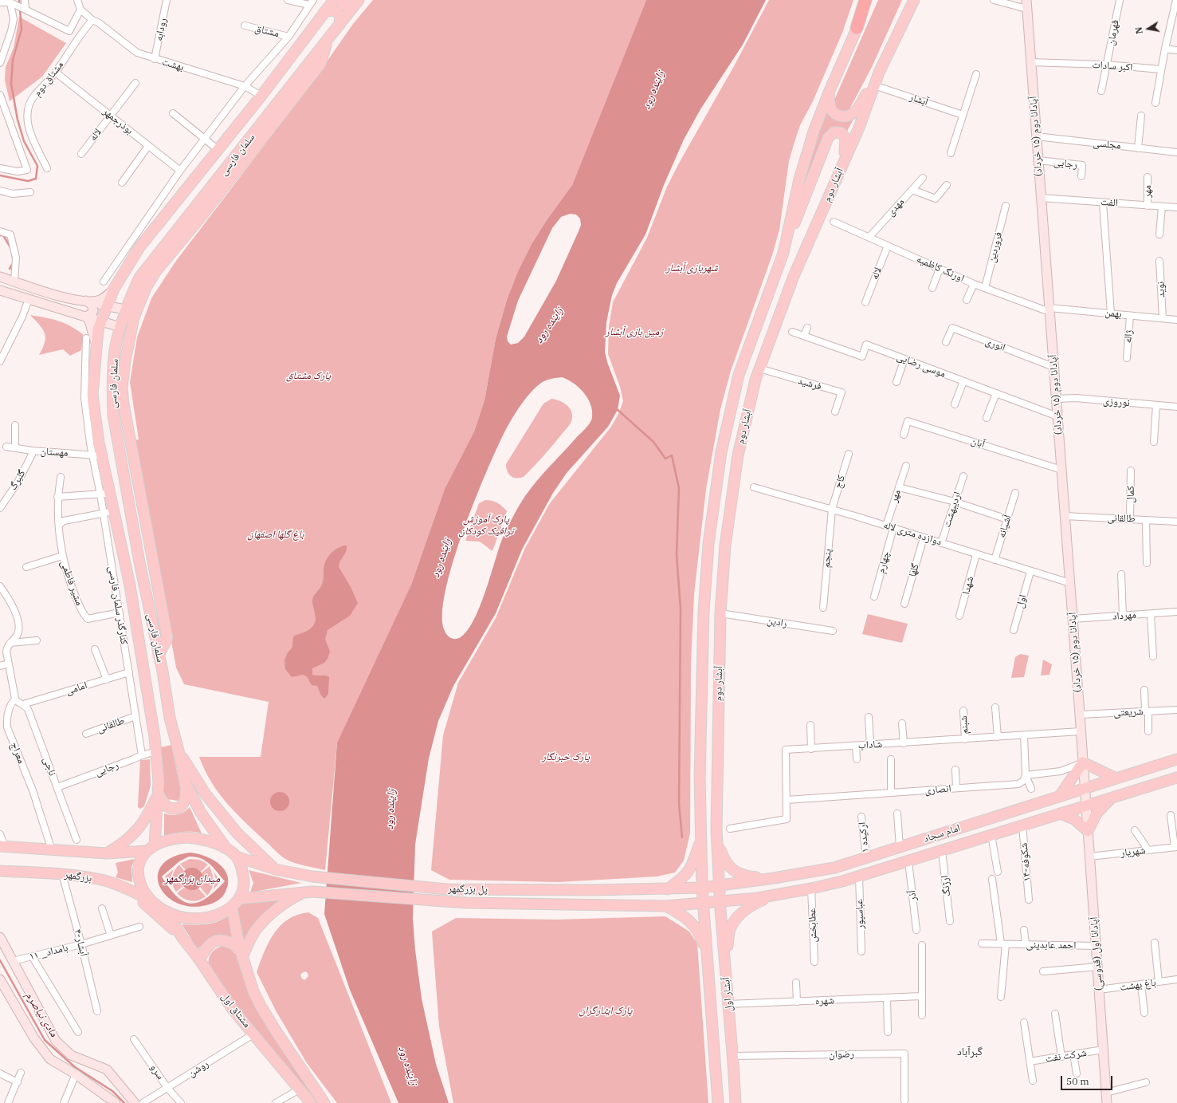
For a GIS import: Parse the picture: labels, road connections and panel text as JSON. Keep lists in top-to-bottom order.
{
  "streets": {
    "main road": [
      "آپادانا دوم (۱۵ خرداد)",
      "سلمان فارسی",
      "آبشار دوم",
      "امام سجاد",
      "بزرگمهر",
      "پل بزرگمهر",
      "آپادانا اول (قدوسی)",
      "آبشار اول",
      "مشتاق اول"
    ],
    "street": [
      "رودابه",
      "مشتاق",
      "قهرمان",
      "بهشت",
      "اکبر سادات",
      "مشتاق دوم",
      "آبشار",
      "بوذرجمهر",
      "لاله",
      "مجلسی",
      "رجایی",
      "مهر",
      "الفت",
      "مهدی",
      "فروردین",
      "اورنگ کاظمیه",
      "نوید",
      "بهمن",
      "ژاله",
      "انوری",
      "موسی رضایی",
      "فرشید",
      "نوروزی",
      "آبان",
      "مهستان",
      "گلبرگ",
      "کاج",
      "کمال",
      "اردیبهشت",
      "طالقانی",
      "آشیانه",
      "دوازده متری لاله",
      "پنجم",
      "چهارم",
      "گلها",
      "مشیر فاطمی",
      "شهدا",
      "اول",
      "کنارگذر سلمان فارسی",
      "مهرداد",
      "رادین",
      "امامی",
      "شریعتی",
      "شبنم",
      "شاداب",
      "معراج",
      "ناجی",
      "انصاری",
      "ارکیده ۱",
      "شهریار",
      "۱۴-شکوفه",
      "ارژنگ",
      "آذر",
      "عباسپور",
      "عطابخش",
      "۴-آبشار",
      "احمد عابدینی",
      "۱۱ _بامداد",
      "باغ بهشت",
      "شهره",
      "رضوان",
      "شرکت نفت",
      "روشن",
      "سرو"
    ]
  },
  "crossings": [
    ["رودابه", "بهشت"],
    ["قهرمان", "اکبر سادات"],
    ["بهشت", "مشتاق دوم"],
    ["بهشت", "سلمان فارسی"],
    ["اکبر سادات", "آپادانا دوم (۱۵ خرداد)"],
    ["مشتاق دوم", "بوذرجمهر"],
    ["آبشار", "آبشار دوم"],
    ["بوذرجمهر", "لاله"],
    ["لاله", "اورنگ کاظمیه"],
    ["آپادانا دوم (۱۵ خرداد)", "مجلسی"],
    ["آپادانا دوم (۱۵ خرداد)", "رجایی"],
    ["آپادانا دوم (۱۵ خرداد)", "الفت"],
    ["آپادانا دوم (۱۵ خرداد)", "اورنگ کاظمیه"],
    ["آپادانا دوم (۱۵ خرداد)", "بهمن"],
    ["آپادانا دوم (۱۵ خرداد)", "انوری"],
    ["آپادانا دوم (۱۵ خرداد)", "موسی رضایی"],
    ["آپادانا دوم (۱۵ خرداد)", "نوروزی"],
    ["آپادانا دوم (۱۵ خرداد)", "آبان"],
    ["آپادانا دوم (۱۵ خرداد)", "طالقانی"],
    ["آپادانا دوم (۱۵ خرداد)", "دوازده متری لاله"],
    ["آپادانا دوم (۱۵ خرداد)", "مهرداد"],
    ["آپادانا دوم (۱۵ خرداد)", "شریعتی"],
    ["آپادانا دوم (۱۵ خرداد)", "شاداب"],
    ["آپادانا دوم (۱۵ خرداد)", "امام سجاد"],
    ["آپادانا دوم (۱۵ خرداد)", "آپادانا اول (قدوسی)"],
    ["سلمان فارسی", "رجایی"],
    ["سلمان فارسی", "مهستان"],
    ["سلمان فارسی", "کنارگذر سلمان فارسی"],
    ["سلمان فارسی", "بزرگمهر"],
    ["سلمان فارسی", "پل بزرگمهر"],
    ["سلمان فارسی", "مشتاق اول"],
    ["رجایی", "کنارگذر سلمان فارسی"],
    ["رجایی", "ناجی"],
    ["آبشار دوم", "فرشید"],
    ["آبشار دوم", "رادین"],
    ["آبشار دوم", "امام سجاد"],
    ["آبشار دوم", "پل بزرگمهر"],
    ["آبشار دوم", "آبشار اول"],
    ["مهر", "الفت"],
    ["مهر", "دوازده متری لاله"],
    ["مهدی", "اورنگ کاظمیه"],
    ["فروردین", "اورنگ کاظمیه"],
    ["اورنگ کاظمیه", "بهمن"],
    ["نوید", "بهمن"],
    ["بهمن", "ژاله"],
    ["مهستان", "گلبرگ"],
    ["کاج", "دوازده متری لاله"],
    ["کاج", "پنجم"],
    ["کمال", "طالقانی"],
    ["اردیبهشت", "دوازده متری لاله"],
    ["طالقانی", "کنارگذر سلمان فارسی"],
    ["آشیانه", "دوازده متری لاله"],
    ["دوازده متری لاله", "پنجم"],
    ["دوازده متری لاله", "چهارم"],
    ["دوازده متری لاله", "گلها"],
    ["دوازده متری لاله", "شهدا"],
    ["دوازده متری لاله", "اول"],
    ["مشیر فاطمی", "کنارگذر سلمان فارسی"],
    ["کنارگذر سلمان فارسی", "امامی"],
    ["امامی", "ناجی"],
    ["شبنم", "شاداب"],
    ["شاداب", "انصاری"],
    ["معراج", "ناجی"],
    ["امام سجاد", "ارکیده ۱"],
    ["امام سجاد", "۱۴-شکوفه"],
    ["امام سجاد", "ارژنگ"],
    ["امام سجاد", "پل بزرگمهر"],
    ["امام سجاد", "آذر"],
    ["امام سجاد", "عباسپور"],
    ["امام سجاد", "عطابخش"],
    ["امام سجاد", "آپادانا اول (قدوسی)"],
    ["امام سجاد", "آبشار اول"],
    ["شهریار", "آپادانا اول (قدوسی)"],
    ["بزرگمهر", "پل بزرگمهر"],
    ["بزرگمهر", "۴-آبشار"],
    ["بزرگمهر", "مشتاق اول"],
    ["پل بزرگمهر", "آبشار اول"],
    ["پل بزرگمهر", "مشتاق اول"],
    ["۴-آبشار", "۱۱ _بامداد"],
    ["احمد عابدینی", "آپادانا اول (قدوسی)"],
    ["آپادانا اول (قدوسی)", "باغ بهشت"],
    ["آپادانا اول (قدوسی)", "شرکت نفت"],
    ["آبشار اول", "شهره"],
    ["آبشار اول", "رضوان"],
    ["مشتاق اول", "روشن"],
    ["روشن", "سرو"]
  ],
  "districts": ["گبرآباد"],
  "water": ["زاینده رود", "میدان بزرگمهر", "مادی نیاصرم"],
  "parks": [
    "شهربازی آبشار",
    "زمین بازی آبشار",
    "پارک مشتاق",
    "پارک آموزش ترافیک کودکان",
    "باغ گلها اصفهان",
    "پارک خبرنگار",
    "پارک ایثارگران"
  ],
  "scale_bar": "50 m",
  "north": "left"
}
